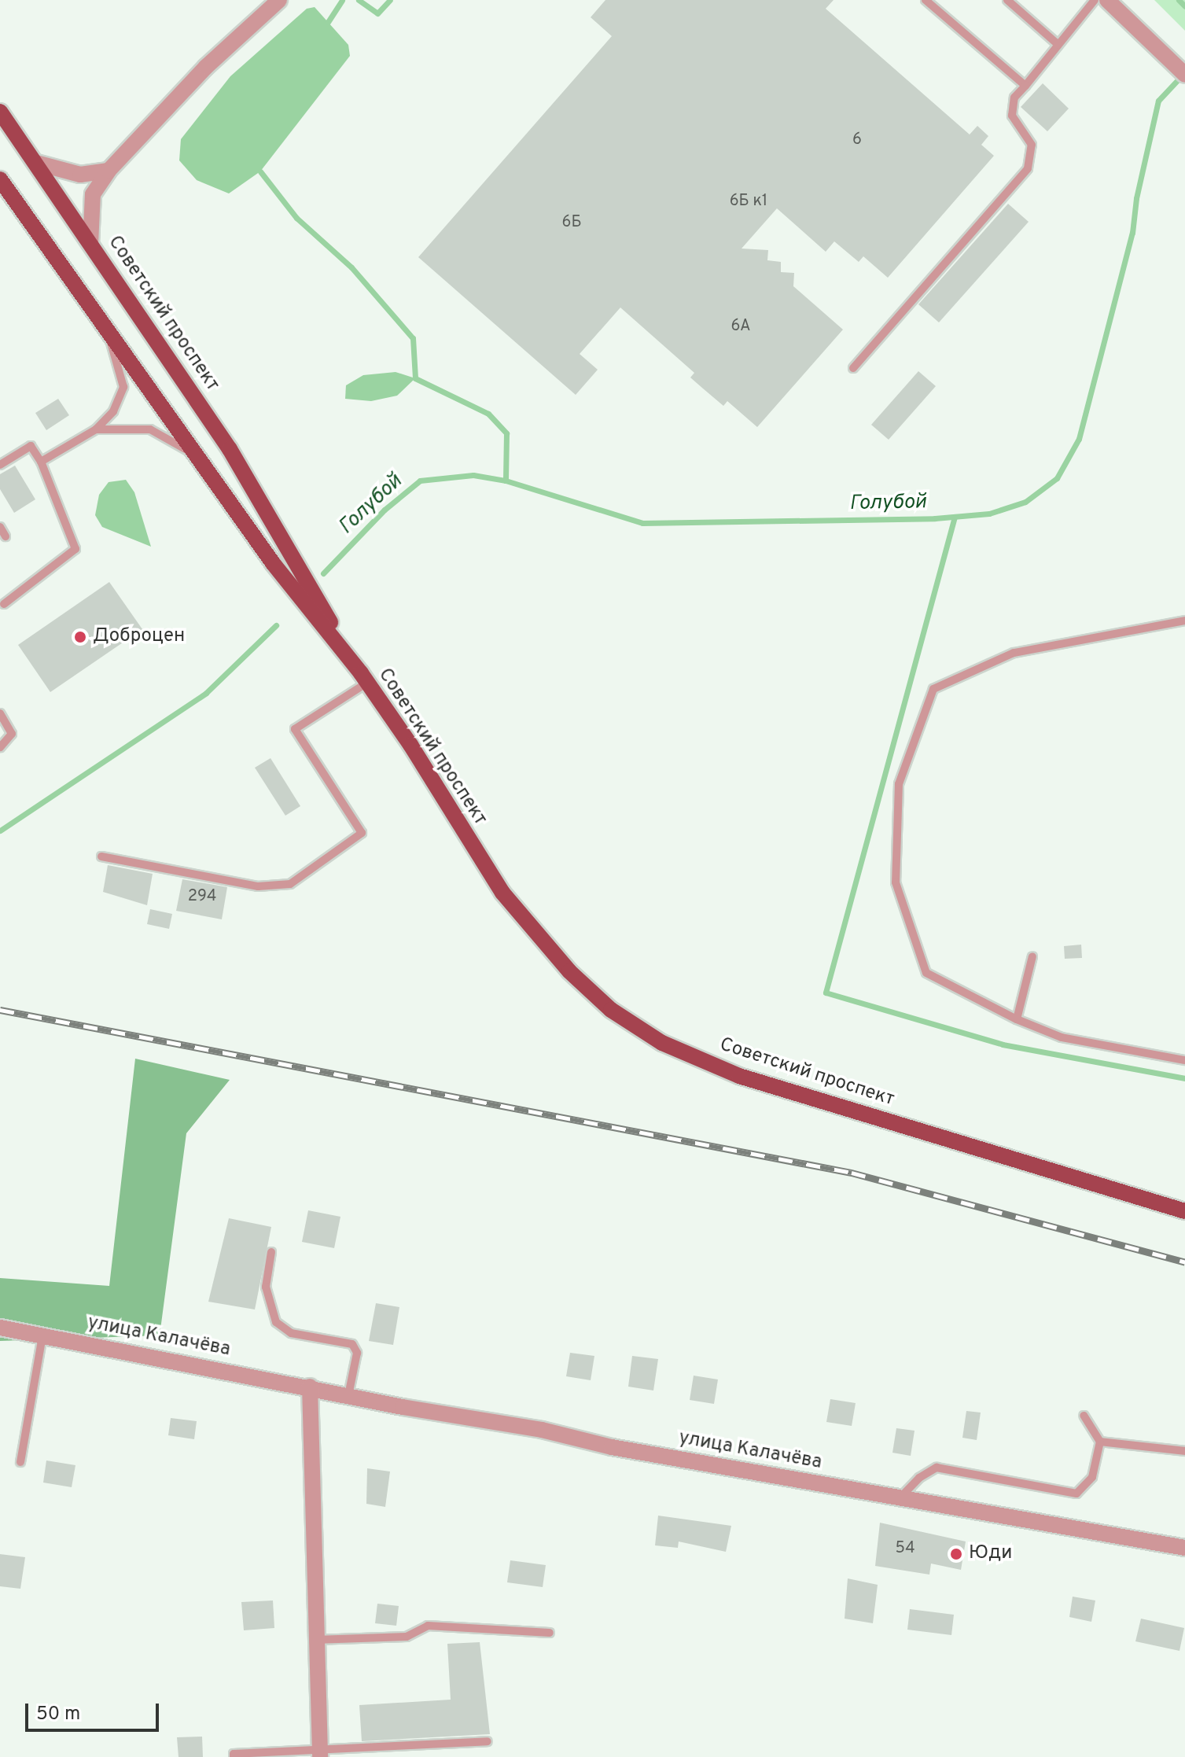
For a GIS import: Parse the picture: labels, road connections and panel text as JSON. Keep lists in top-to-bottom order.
{
  "streets": {
    "main road": ["Советский проспект"],
    "street": ["улица Калачёва"]
  },
  "water": ["Голубой"],
  "places": ["Доброцен", "Юди"],
  "house_numbers": [
    "6",
    "6Б к1",
    "6Б",
    "6А",
    "294",
    "54"
  ],
  "scale_bar": "50 m"
}
